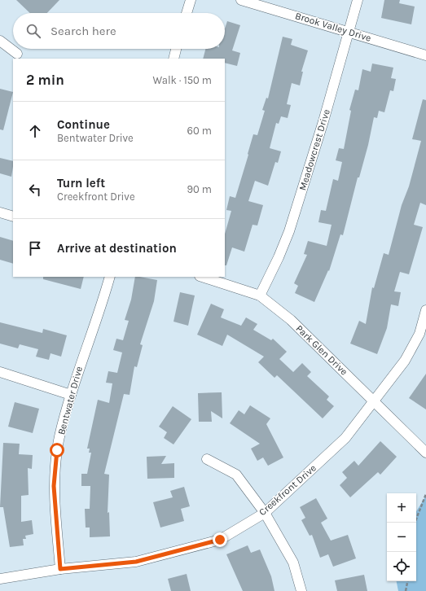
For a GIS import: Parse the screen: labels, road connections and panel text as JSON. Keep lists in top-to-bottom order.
{
  "streets": {
    "street": [
      "Brook Valley Drive",
      "Meadowcrest Drive",
      "Park Glen Drive",
      "Bentwater Drive",
      "Creekfront Drive"
    ]
  },
  "crossings": [
    ["Brook Valley Drive", "Meadowcrest Drive"],
    ["Meadowcrest Drive", "Park Glen Drive"],
    ["Park Glen Drive", "Creekfront Drive"],
    ["Bentwater Drive", "Creekfront Drive"]
  ],
  "page": {
    "search": "Search here",
    "heading": ["2 min", "Walk · 150 m"],
    "list": [
      ["Continue", "Bentwater Drive", "60 m"],
      ["Turn left", "Creekfront Drive", "90 m"],
      "Arrive at destination"
    ],
    "map_buttons": ["+", "−"]
  }
}
